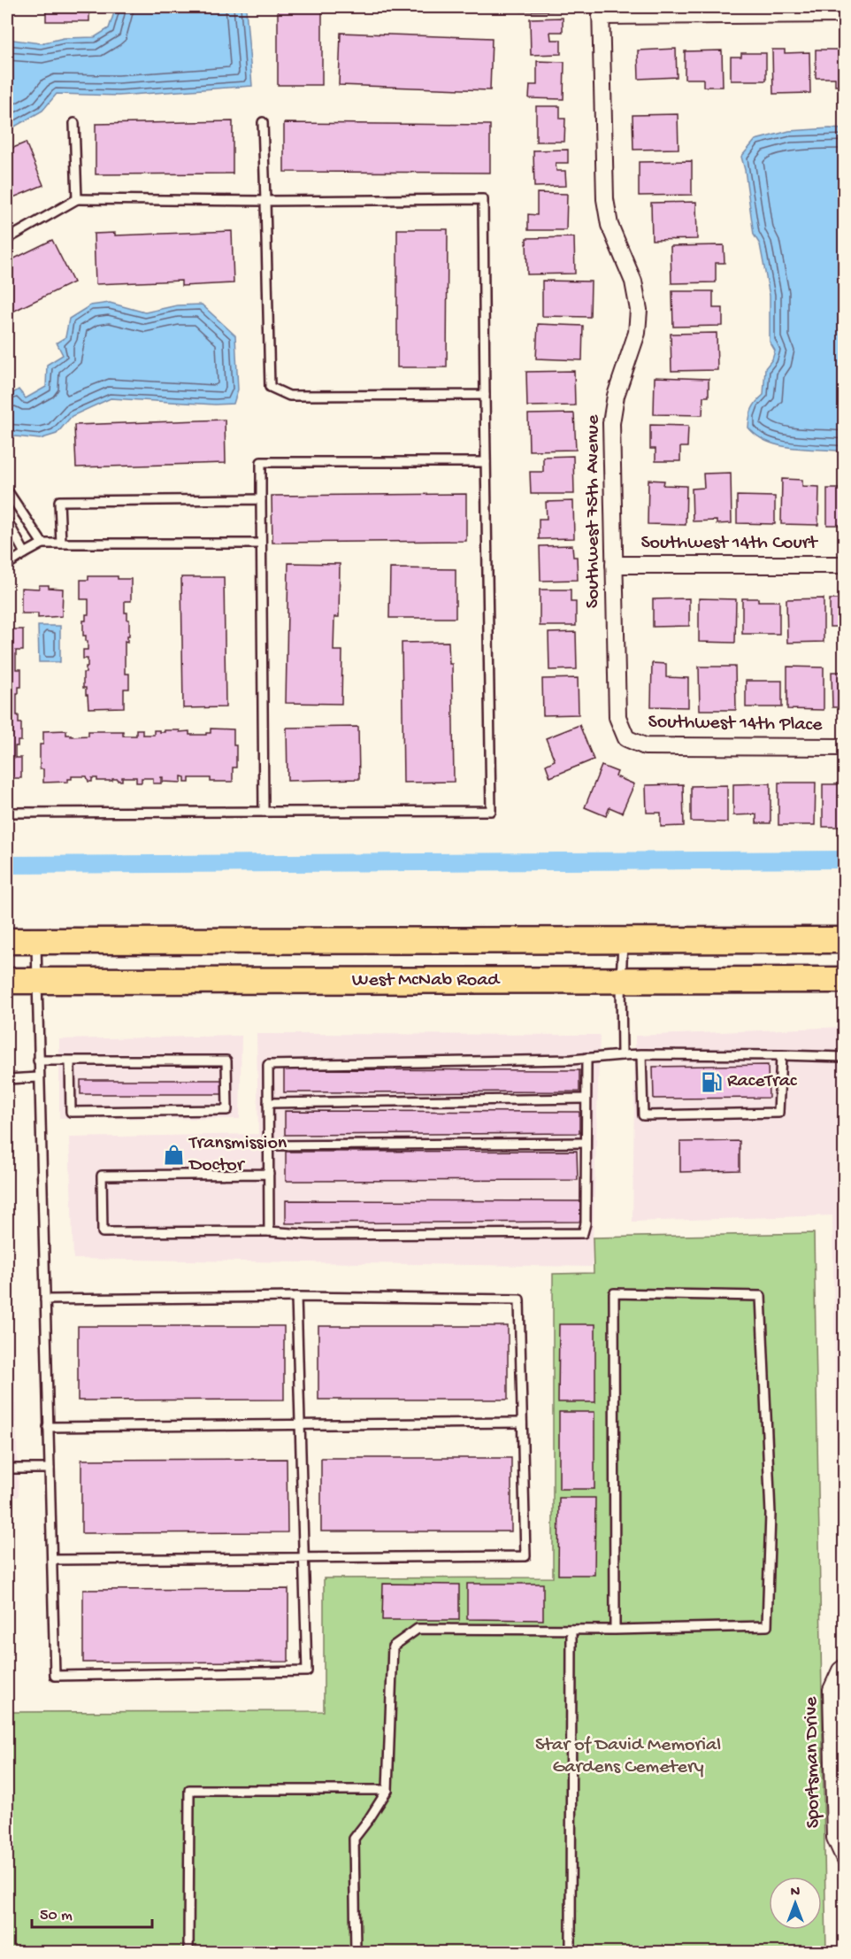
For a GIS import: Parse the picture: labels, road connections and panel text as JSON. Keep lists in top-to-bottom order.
{
  "streets": {
    "main road": ["West McNab Road"],
    "street": [
      "Southwest 75th Avenue",
      "Southwest 14th Court",
      "Southwest 14th Place",
      "Sportsman Drive"
    ]
  },
  "crossings": [
    ["Southwest 75th Avenue", "Southwest 14th Court"],
    ["Southwest 75th Avenue", "Southwest 14th Place"]
  ],
  "parks": ["Star of David Memorial Gardens Cemetery"],
  "places": {
    "fuel station": ["RaceTrac"],
    "shop": ["Transmission Doctor"]
  },
  "scale_bar": "50 m",
  "north": "top"
}
